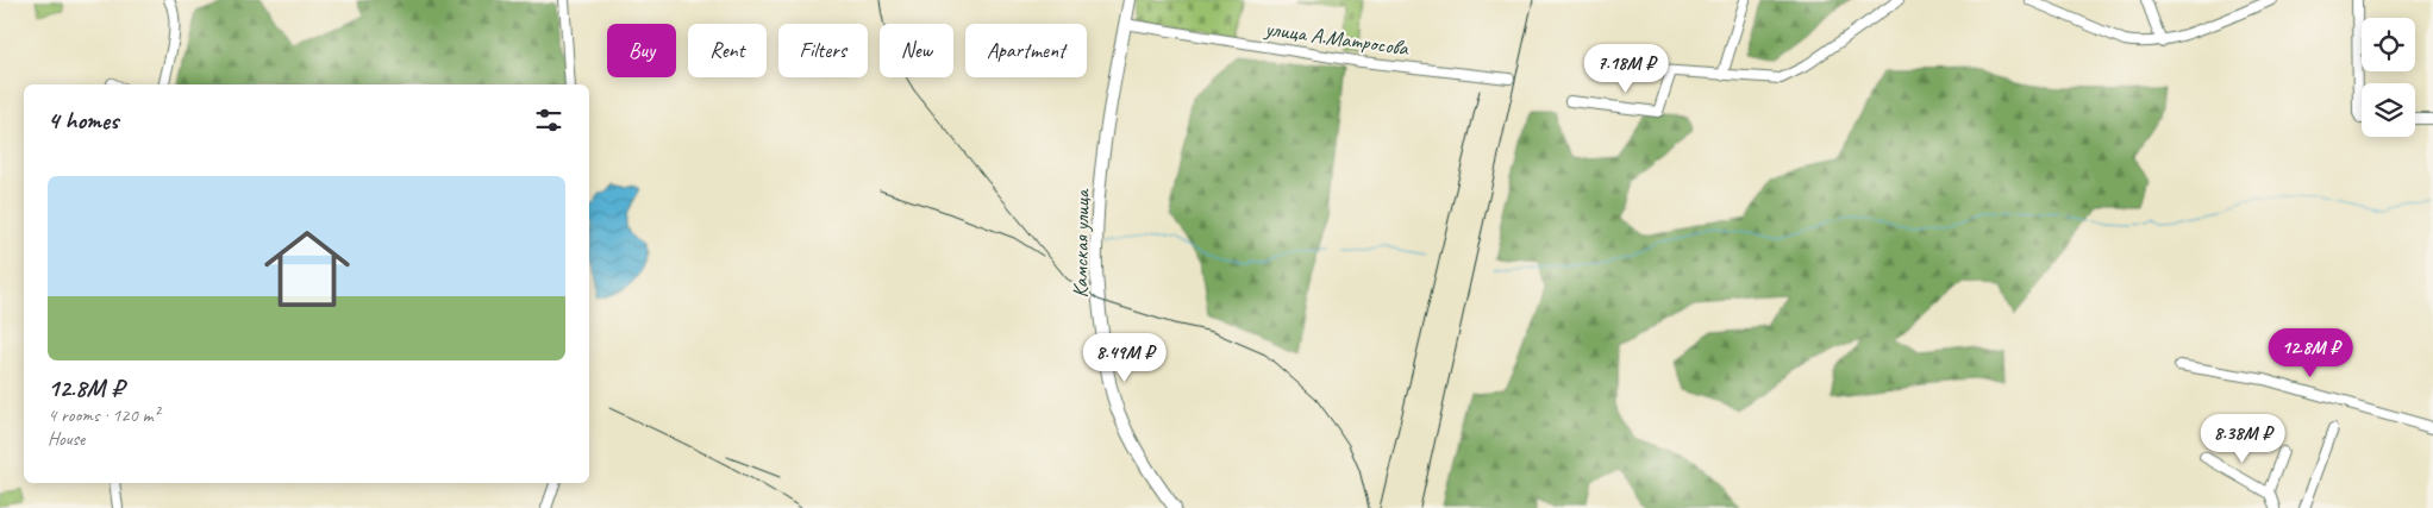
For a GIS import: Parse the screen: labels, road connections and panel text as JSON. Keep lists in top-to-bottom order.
{
  "streets": {
    "main road": ["Камская улица"],
    "street": ["улица А.Матросова"]
  },
  "crossings": [
    ["улица А.Матросова", "Камская улица"]
  ],
  "page": {
    "chip": [
      "Buy",
      "Rent",
      "Filters",
      "New",
      "Apartment"
    ],
    "price": [
      "7.18M ₽",
      "12.8M ₽",
      "8.49M ₽",
      "8.38M ₽"
    ],
    "heading": "4 homes",
    "list": [
      {
        "name": "12.8M ₽",
        "note": "4 rooms · 120 m² · House"
      }
    ]
  }
}
